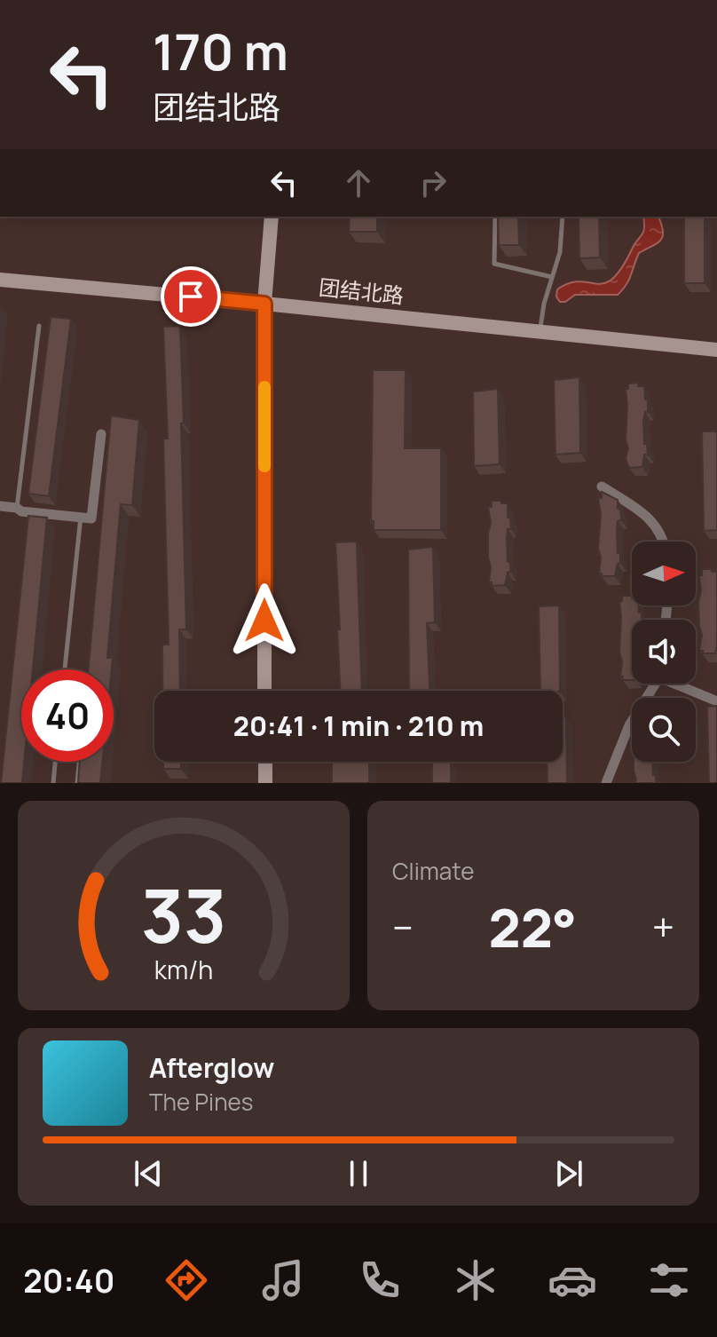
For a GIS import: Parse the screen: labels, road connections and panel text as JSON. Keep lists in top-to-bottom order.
{
  "streets": {
    "street": ["团结北路"]
  },
  "north": "right",
  "page": {
    "turn": ["170 m", "团结北路"],
    "limit": "40",
    "trip": "20:41 · 1 min · 210 m",
    "tile": "Climate",
    "heat": ["−", "22°", "+"],
    "song": ["Afterglow", "The Pines"],
    "tabs": "20:40",
    "gauge": ["33", "km/h"]
  }
}
